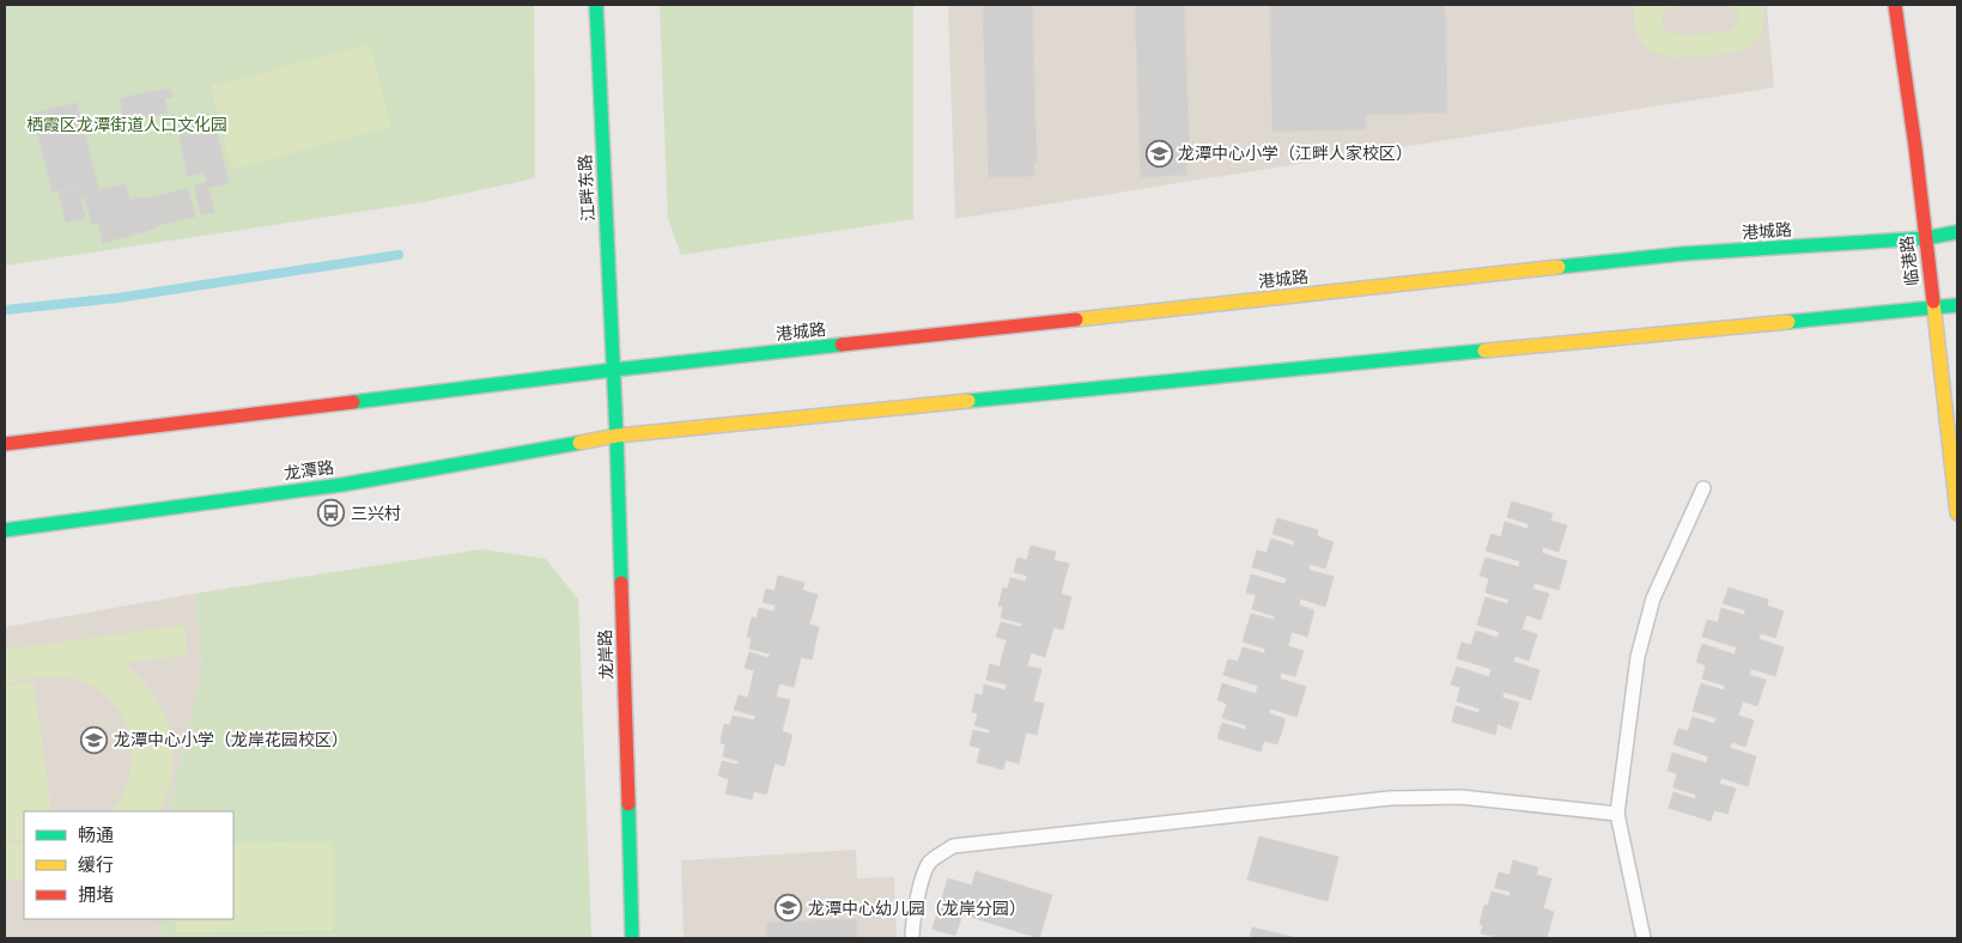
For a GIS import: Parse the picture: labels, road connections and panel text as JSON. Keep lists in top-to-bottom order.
{
  "streets": {
    "main road": [
      "江畔东路",
      "港城路",
      "临港路",
      "龙潭路",
      "龙岸路"
    ]
  },
  "crossings": [
    ["江畔东路", "港城路"],
    ["江畔东路", "龙岸路"],
    ["港城路", "临港路"],
    ["港城路", "龙岸路"],
    ["龙潭路", "龙岸路"]
  ],
  "parks": ["栖霞区龙潭街道人口文化园"],
  "places": {
    "school or university": ["龙潭中心小学（江畔人家校区）", "龙潭中心小学（龙岸花园校区）", "龙潭中心幼儿园（龙岸分园）"],
    "bus stop": ["三兴村"]
  },
  "legend": ["畅通", "缓行", "拥堵"]
}
